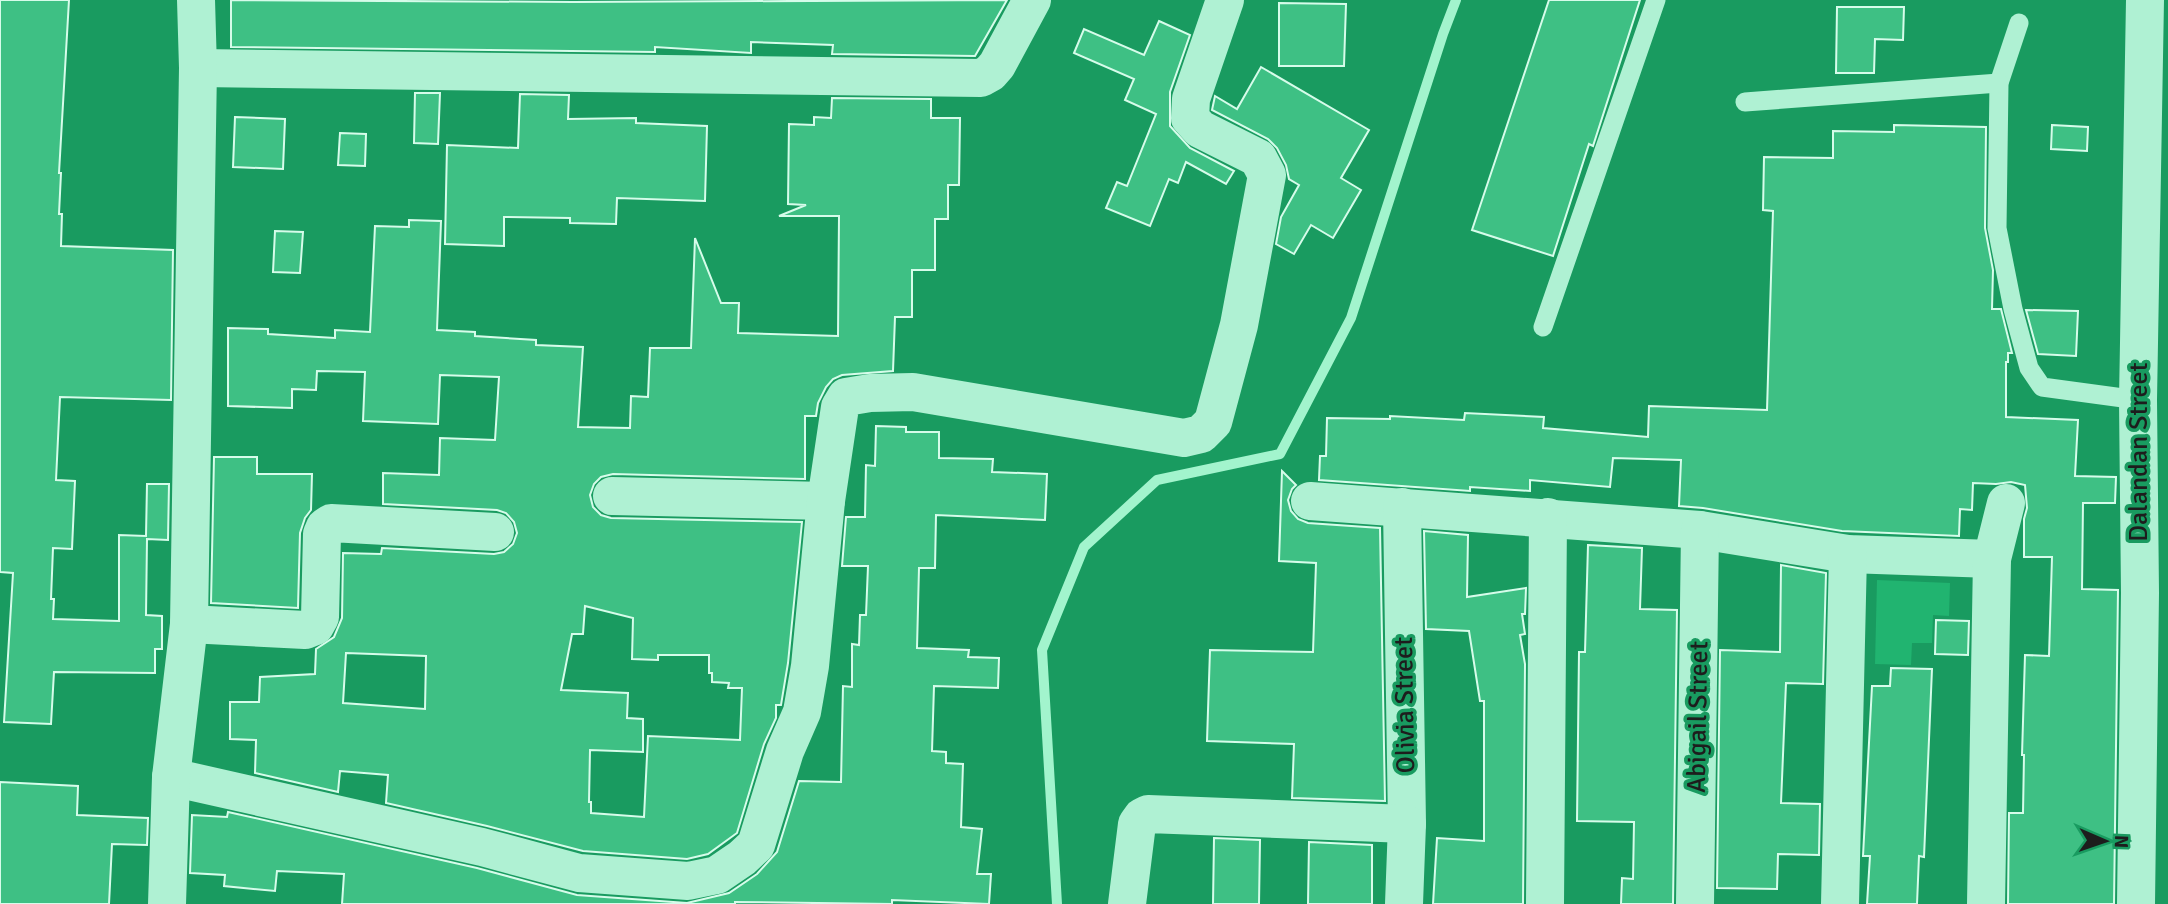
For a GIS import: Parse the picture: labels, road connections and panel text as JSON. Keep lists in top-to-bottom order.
{
  "streets": {
    "street": ["Dalandan Street", "Olivia Street", "Abigail Street"]
  },
  "north": "right"
}
